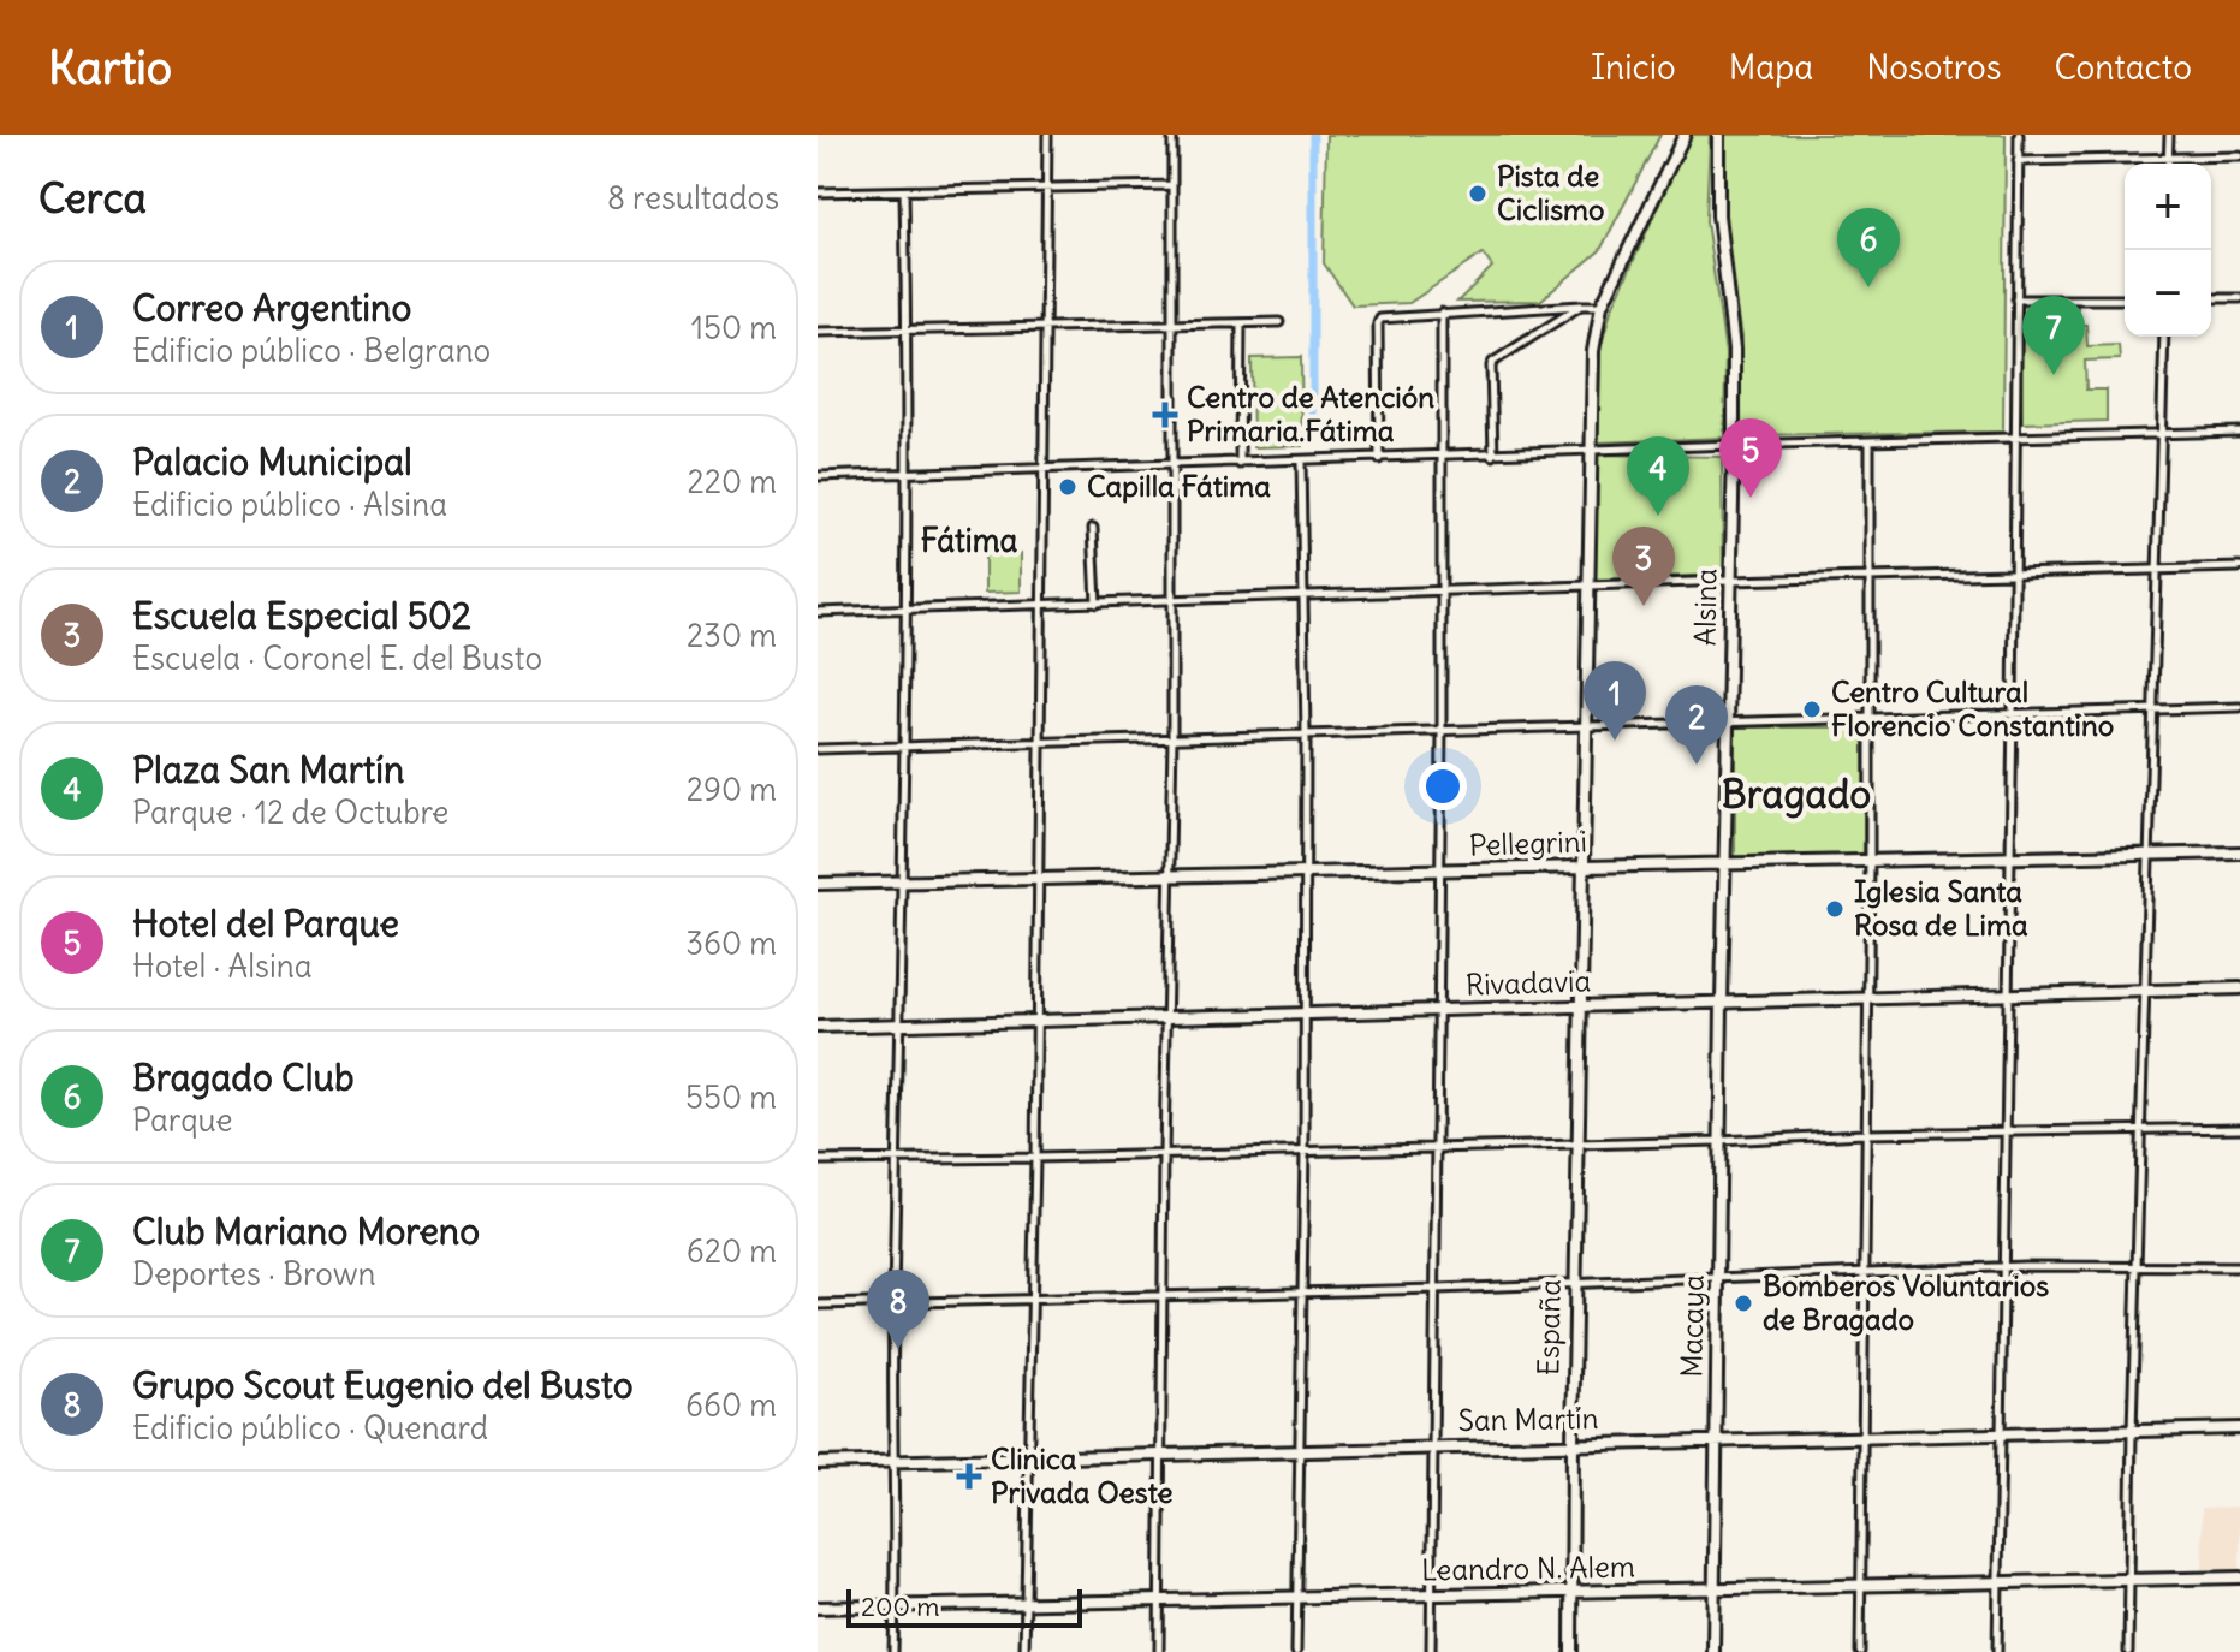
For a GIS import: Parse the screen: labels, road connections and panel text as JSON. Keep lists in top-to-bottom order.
{
  "streets": {
    "main road": [
      "Alsina",
      "Pellegrini",
      "Rivadavia",
      "Macaya",
      "España",
      "San Martín",
      "Leandro N. Alem"
    ]
  },
  "crossings": [
    ["Alsina", "Pellegrini"],
    ["Alsina", "Rivadavia"],
    ["Alsina", "Macaya"],
    ["Pellegrini", "España"],
    ["Rivadavia", "Macaya"],
    ["Rivadavia", "España"],
    ["Macaya", "San Martín"],
    ["Macaya", "Leandro N. Alem"],
    ["España", "San Martín"],
    ["España", "Leandro N. Alem"]
  ],
  "districts": ["Fátima", "Bragado"],
  "places": {
    "other": [
      "Pista de Ciclismo",
      "Capilla Fátima",
      "Centro Cultural Florencio Constantino",
      "Iglesia Santa Rosa de Lima",
      "Bomberos Voluntarios de Bragado"
    ],
    "health": ["Centro de Atención Primaria.Fátima", "Clinica Privada Oeste"]
  },
  "scale_bar": "200 m",
  "page": {
    "header": "Kartio",
    "nav": [
      "Inicio",
      "Mapa",
      "Nosotros",
      "Contacto"
    ],
    "heading": ["Cerca", "8 resultados"],
    "map_buttons": ["+", "−"],
    "pins": [
      "6",
      "7",
      "5",
      "4",
      "3",
      "1",
      "2",
      "8"
    ],
    "list": [
      {
        "mark": "1",
        "name": "Correo Argentino",
        "note": "Edificio público · Belgrano",
        "value": "150 m"
      },
      {
        "mark": "2",
        "name": "Palacio Municipal",
        "note": "Edificio público · Alsina",
        "value": "220 m"
      },
      {
        "mark": "3",
        "name": "Escuela Especial 502",
        "note": "Escuela · Coronel E. del Busto",
        "value": "230 m"
      },
      {
        "mark": "4",
        "name": "Plaza San Martín",
        "note": "Parque · 12 de Octubre",
        "value": "290 m"
      },
      {
        "mark": "5",
        "name": "Hotel del Parque",
        "note": "Hotel · Alsina",
        "value": "360 m"
      },
      {
        "mark": "6",
        "name": "Bragado Club",
        "note": "Parque",
        "value": "550 m"
      },
      {
        "mark": "7",
        "name": "Club Mariano Moreno",
        "note": "Deportes · Brown",
        "value": "620 m"
      },
      {
        "mark": "8",
        "name": "Grupo Scout Eugenio del Busto",
        "note": "Edificio público · Quenard",
        "value": "660 m"
      }
    ],
    "scale": "200 m"
  }
}
